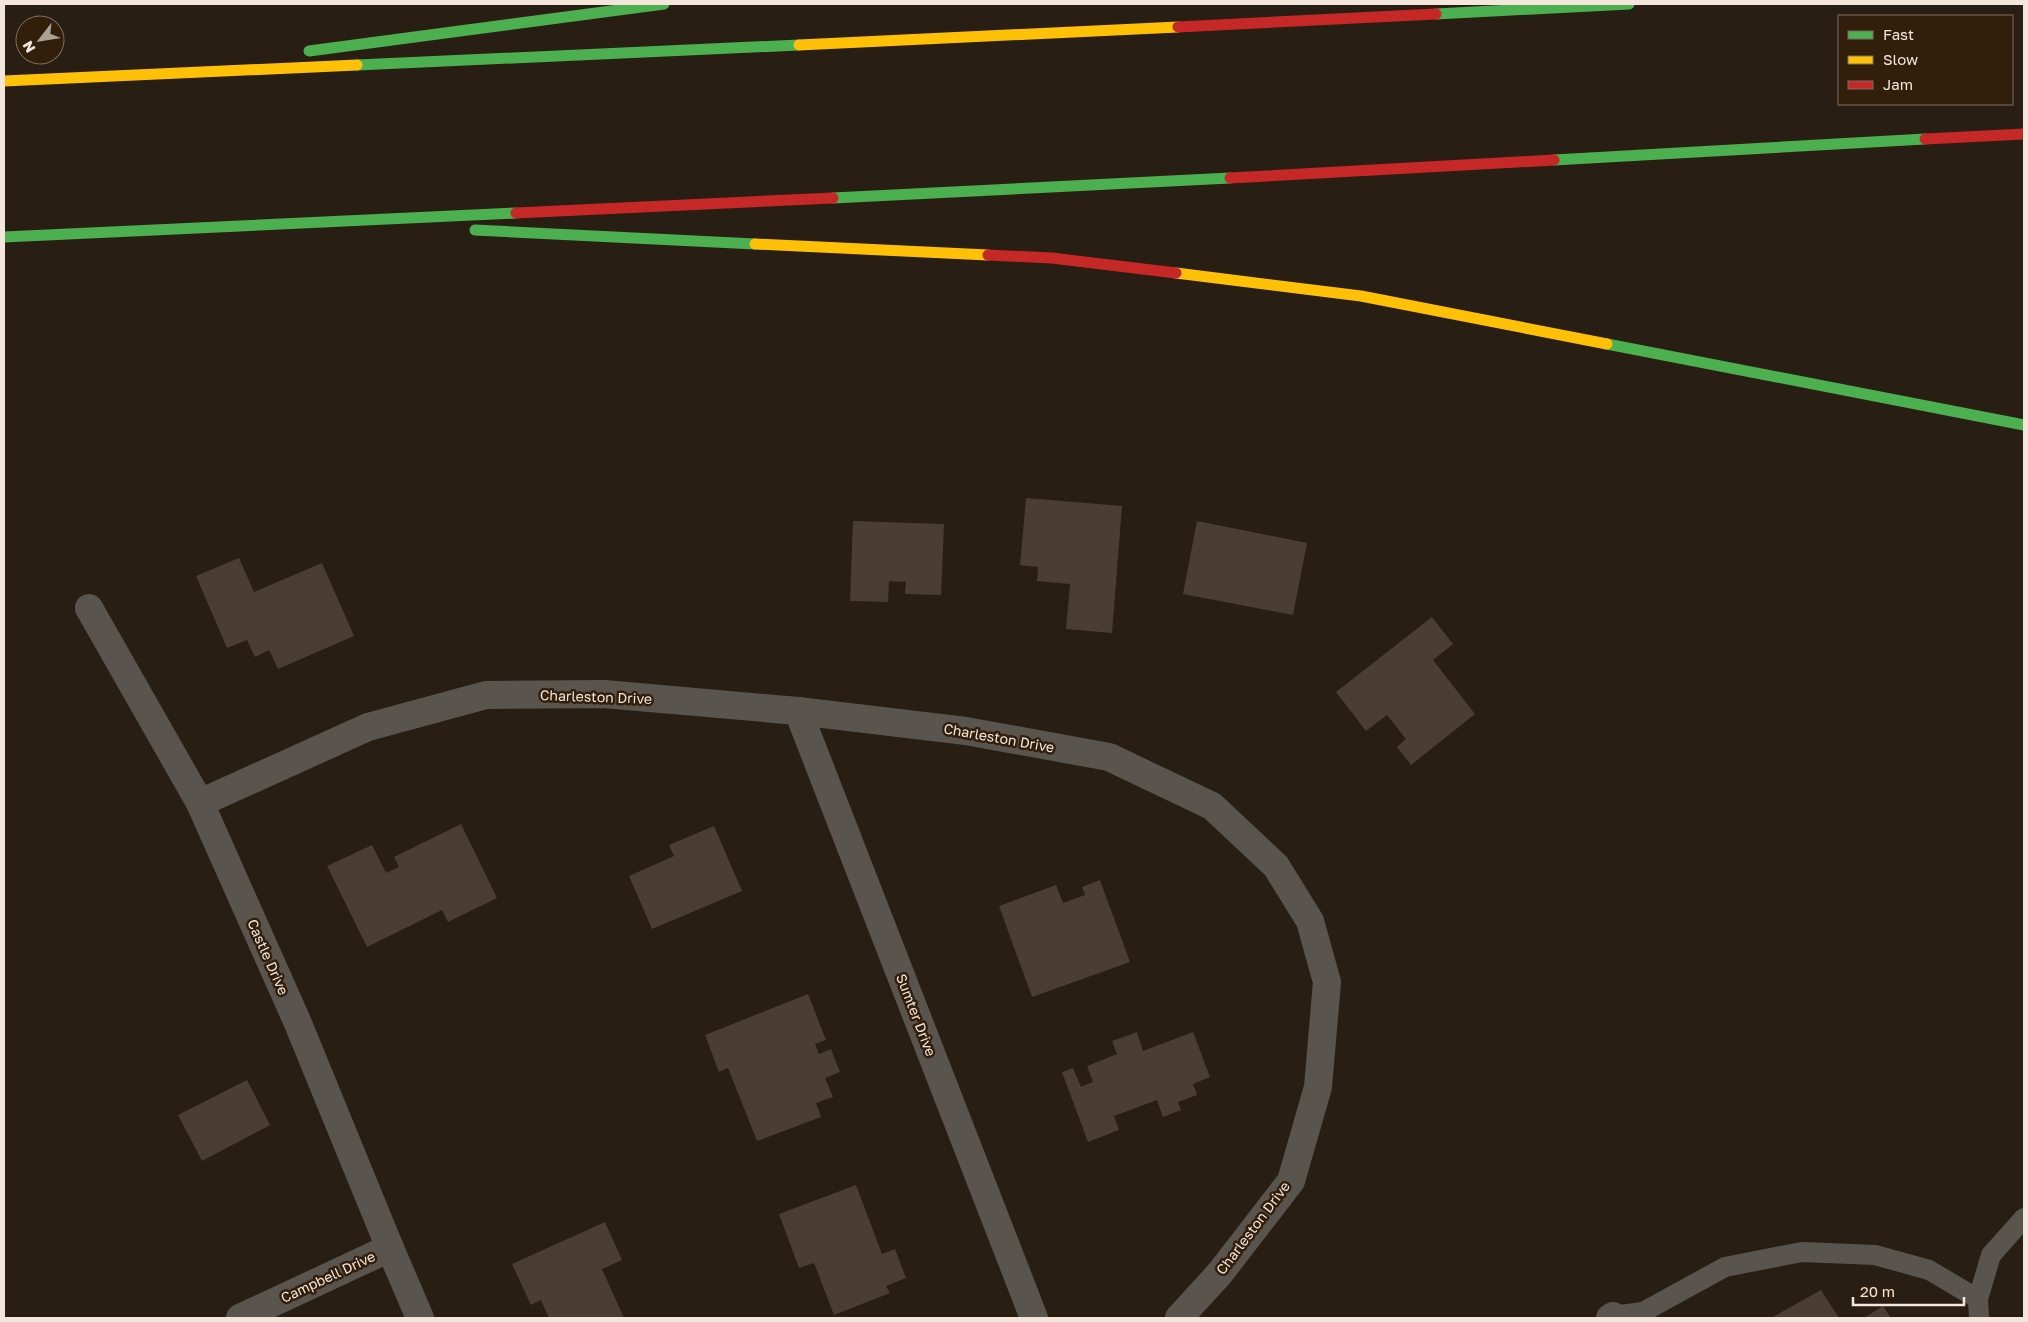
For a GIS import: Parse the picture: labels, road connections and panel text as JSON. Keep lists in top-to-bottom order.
{
  "streets": {
    "street": [
      "Charleston Drive",
      "Castle Drive",
      "Sumter Drive",
      "Campbell Drive"
    ]
  },
  "crossings": [
    ["Charleston Drive", "Castle Drive"],
    ["Charleston Drive", "Sumter Drive"],
    ["Castle Drive", "Campbell Drive"]
  ],
  "legend": ["Fast", "Slow", "Jam"],
  "scale_bar": "20 m",
  "north": "bottom left"
}
